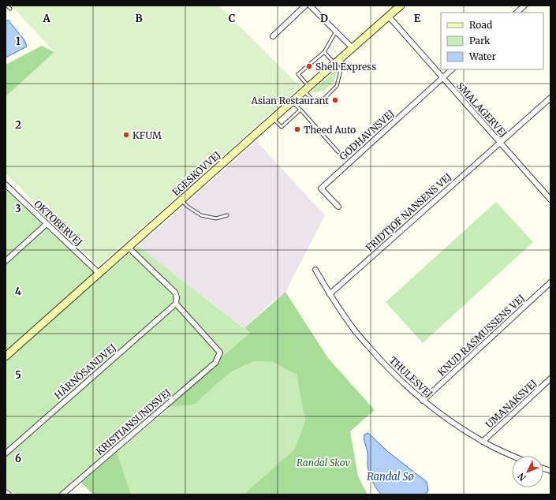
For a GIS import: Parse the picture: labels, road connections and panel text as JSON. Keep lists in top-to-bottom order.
{
  "streets": {
    "street": [
      "SMALAGERVEJ",
      "GODHAVNSVEJ",
      "EGESKOVVEJ",
      "FRIDTJOF NANSENS VEJ",
      "OKTOBERVEJ",
      "KNUD RASMUSSENS VEJ",
      "HÄRNÖSANDVEJ",
      "THULESVEJ",
      "UMANAKSVEJ",
      "KRISTIANSUNDSVEJ"
    ]
  },
  "crossings": [
    ["SMALAGERVEJ", "GODHAVNSVEJ"],
    ["SMALAGERVEJ", "EGESKOVVEJ"],
    ["SMALAGERVEJ", "FRIDTJOF NANSENS VEJ"],
    ["EGESKOVVEJ", "OKTOBERVEJ"],
    ["FRIDTJOF NANSENS VEJ", "THULESVEJ"],
    ["KNUD RASMUSSENS VEJ", "THULESVEJ"],
    ["HÄRNÖSANDVEJ", "KRISTIANSUNDSVEJ"],
    ["THULESVEJ", "UMANAKSVEJ"]
  ],
  "water": ["Randal Sø"],
  "parks": ["Randal Skov"],
  "places": [
    "Shell Express",
    "Asian Restaurant",
    "Theed Auto",
    "KFUM"
  ],
  "legend": ["Road", "Park", "Water"],
  "north": "bottom left",
  "grid": {
    "columns": [
      "A",
      "B",
      "C",
      "D",
      "E"
    ],
    "rows": [
      "1",
      "2",
      "3",
      "4",
      "5",
      "6"
    ]
  }
}
